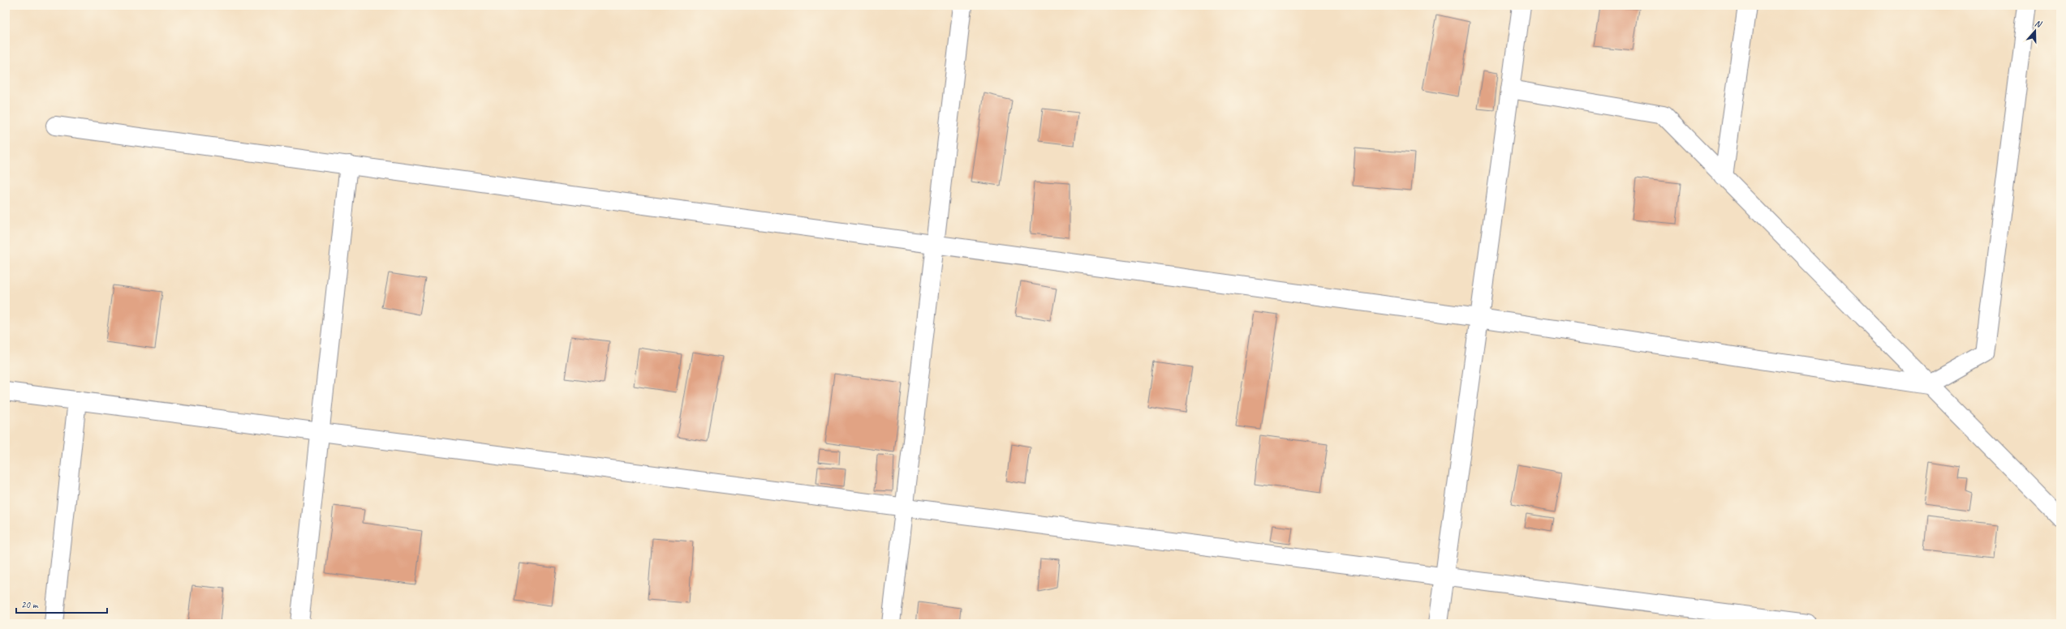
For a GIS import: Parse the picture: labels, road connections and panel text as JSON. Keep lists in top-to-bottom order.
{
  "scale_bar": "20 m",
  "north": "top"
}
